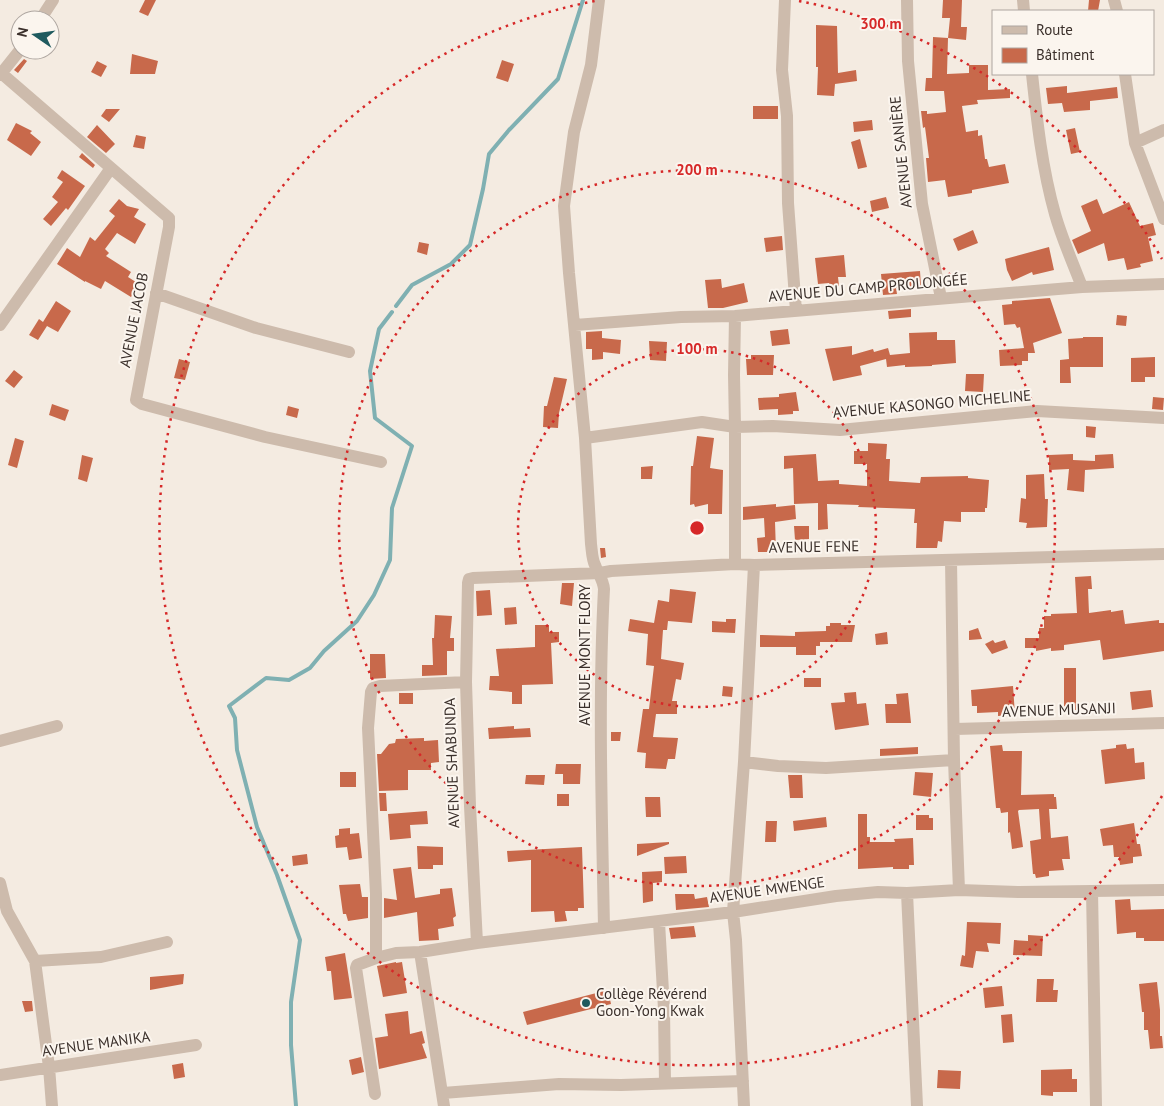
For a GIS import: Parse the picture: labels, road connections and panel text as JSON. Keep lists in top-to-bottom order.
{
  "streets": {
    "street": [
      "AVENUE SANIÈRE",
      "AVENUE DU CAMP PROLONGÉE",
      "AVENUE JACOB",
      "AVENUE KASONGO MICHELINE",
      "AVENUE FENE",
      "AVENUE MONT FLORY",
      "AVENUE MUSANJI",
      "AVENUE SHABUNDA",
      "AVENUE MWENGE",
      "AVENUE MANIKA"
    ]
  },
  "crossings": [
    ["AVENUE SANIÈRE", "AVENUE DU CAMP PROLONGÉE"],
    ["AVENUE DU CAMP PROLONGÉE", "AVENUE MONT FLORY"],
    ["AVENUE KASONGO MICHELINE", "AVENUE MONT FLORY"],
    ["AVENUE FENE", "AVENUE MONT FLORY"],
    ["AVENUE FENE", "AVENUE SHABUNDA"],
    ["AVENUE MONT FLORY", "AVENUE MWENGE"],
    ["AVENUE SHABUNDA", "AVENUE MWENGE"]
  ],
  "places": ["Collège Révérend Goon-Yong Kwak"],
  "legend": ["Route", "Bâtiment"],
  "north": "left",
  "rings": ["300 m", "200 m", "100 m"]
}
